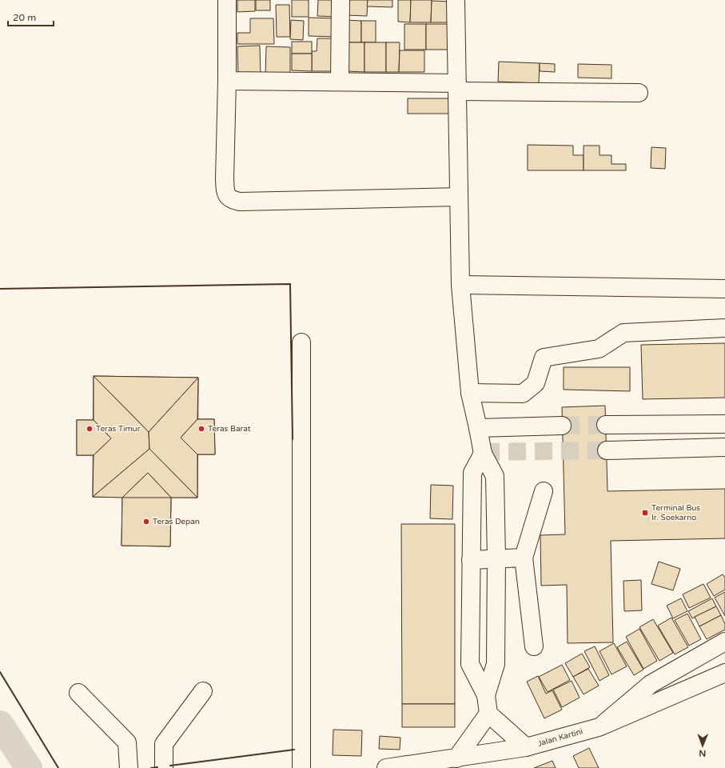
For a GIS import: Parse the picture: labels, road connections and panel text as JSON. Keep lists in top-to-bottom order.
{
  "streets": {
    "main road": ["Jalan Kartini"]
  },
  "places": {
    "other": ["Teras Timur", "Teras Barat", "Teras Depan"],
    "transit": ["Terminal Bus Ir. Soekarno"]
  },
  "scale_bar": "20 m",
  "north": "bottom"
}
